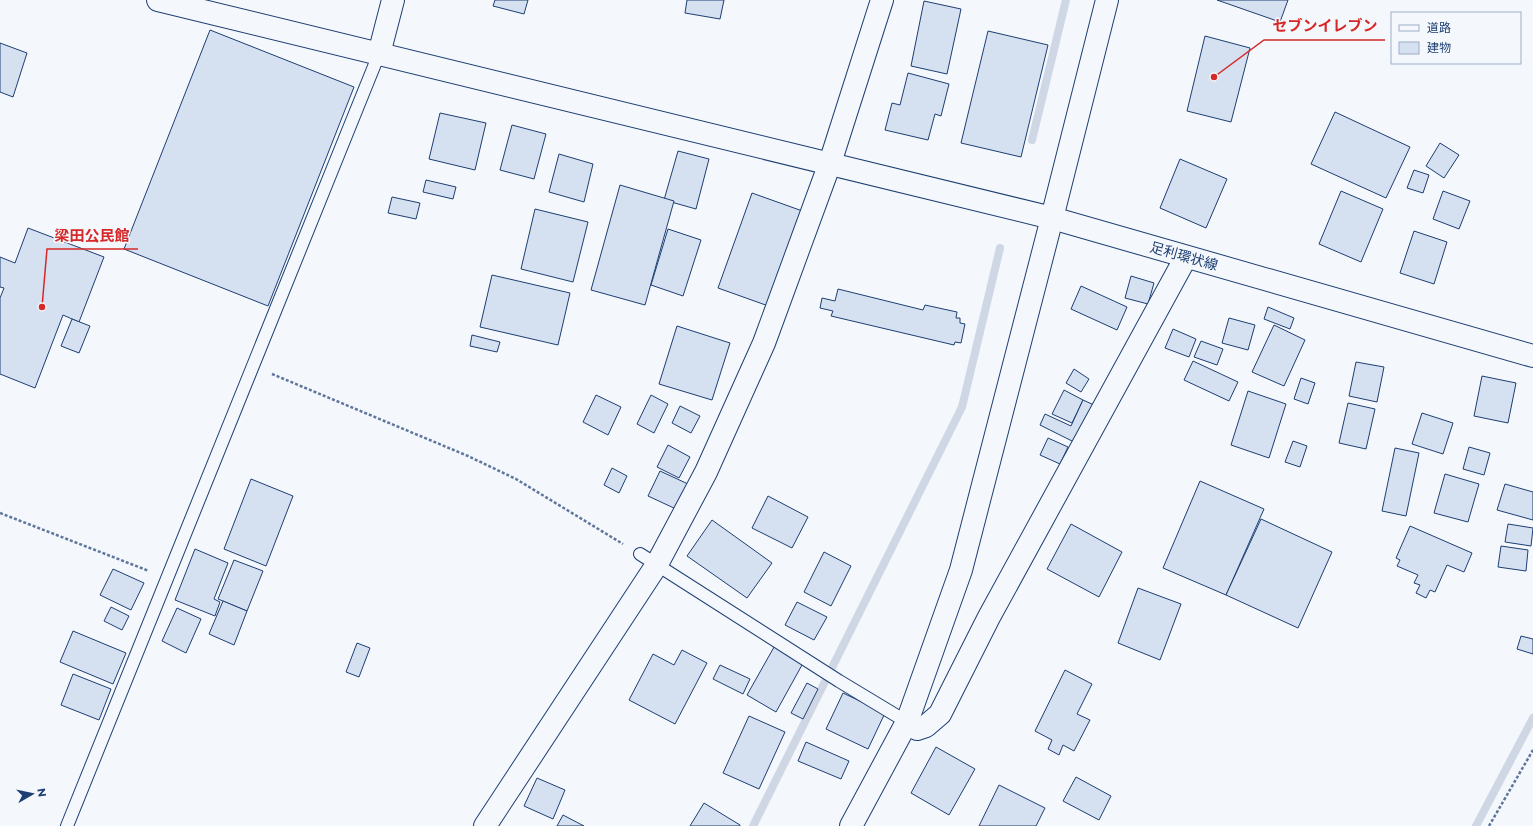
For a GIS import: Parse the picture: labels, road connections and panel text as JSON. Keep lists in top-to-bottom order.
{
  "streets": {
    "street": ["足利環状線"]
  },
  "places": ["セブンイレブン", "梁田公民館"],
  "legend": ["道路", "建物"],
  "north": "right"
}
